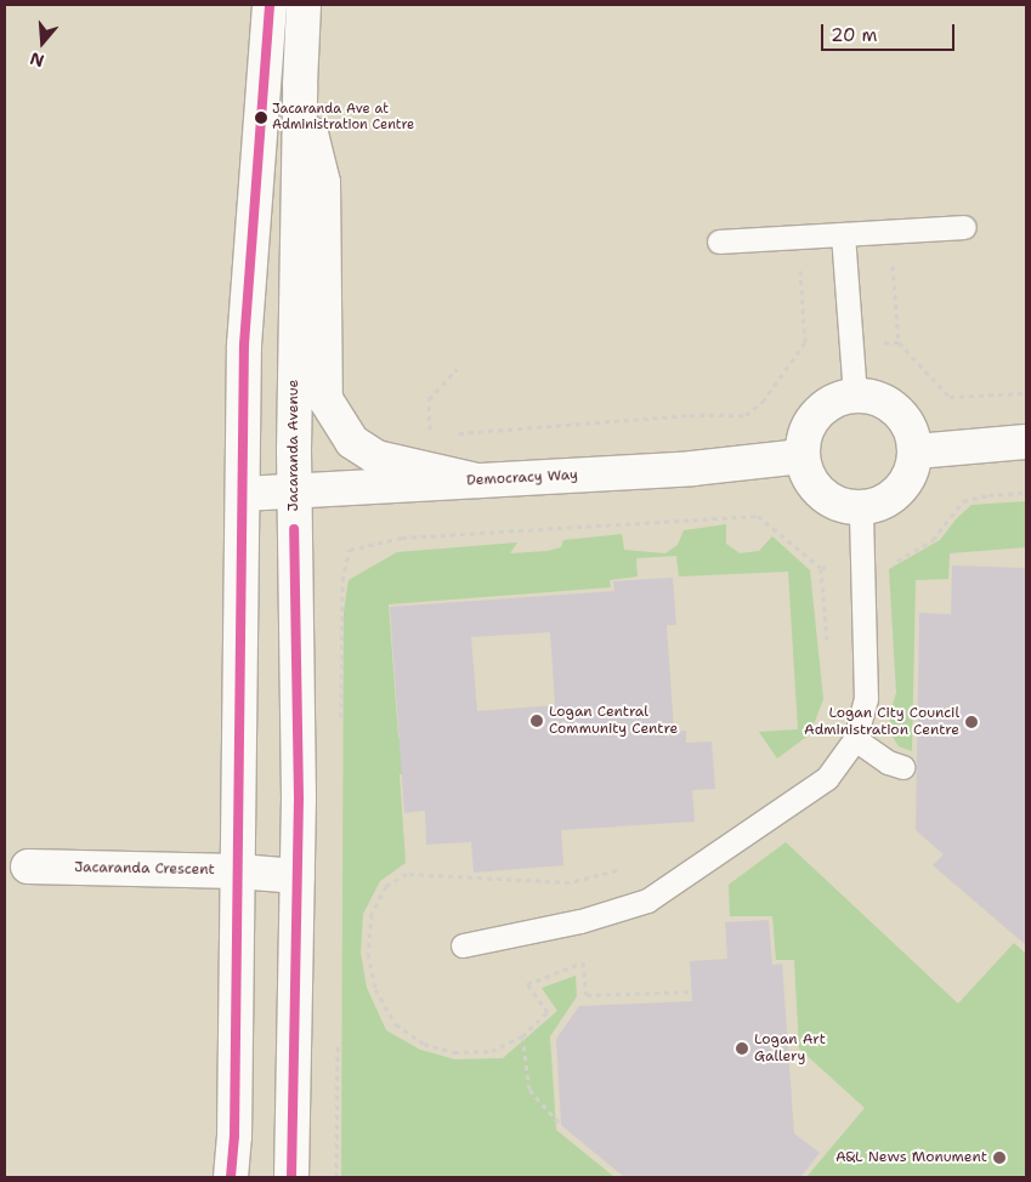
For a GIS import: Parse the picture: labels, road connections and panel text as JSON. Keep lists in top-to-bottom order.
{
  "streets": {
    "street": ["Jacaranda Avenue", "Democracy Way", "Jacaranda Crescent"]
  },
  "crossings": [
    ["Jacaranda Avenue", "Democracy Way"],
    ["Jacaranda Avenue", "Jacaranda Crescent"]
  ],
  "places": [
    "Jacaranda Ave at Administration Centre",
    "Logan Central Community Centre",
    "Logan City Council Administration Centre",
    "Logan Art Gallery",
    "A&L News Monument"
  ],
  "scale_bar": "20 m",
  "north": "bottom"
}
